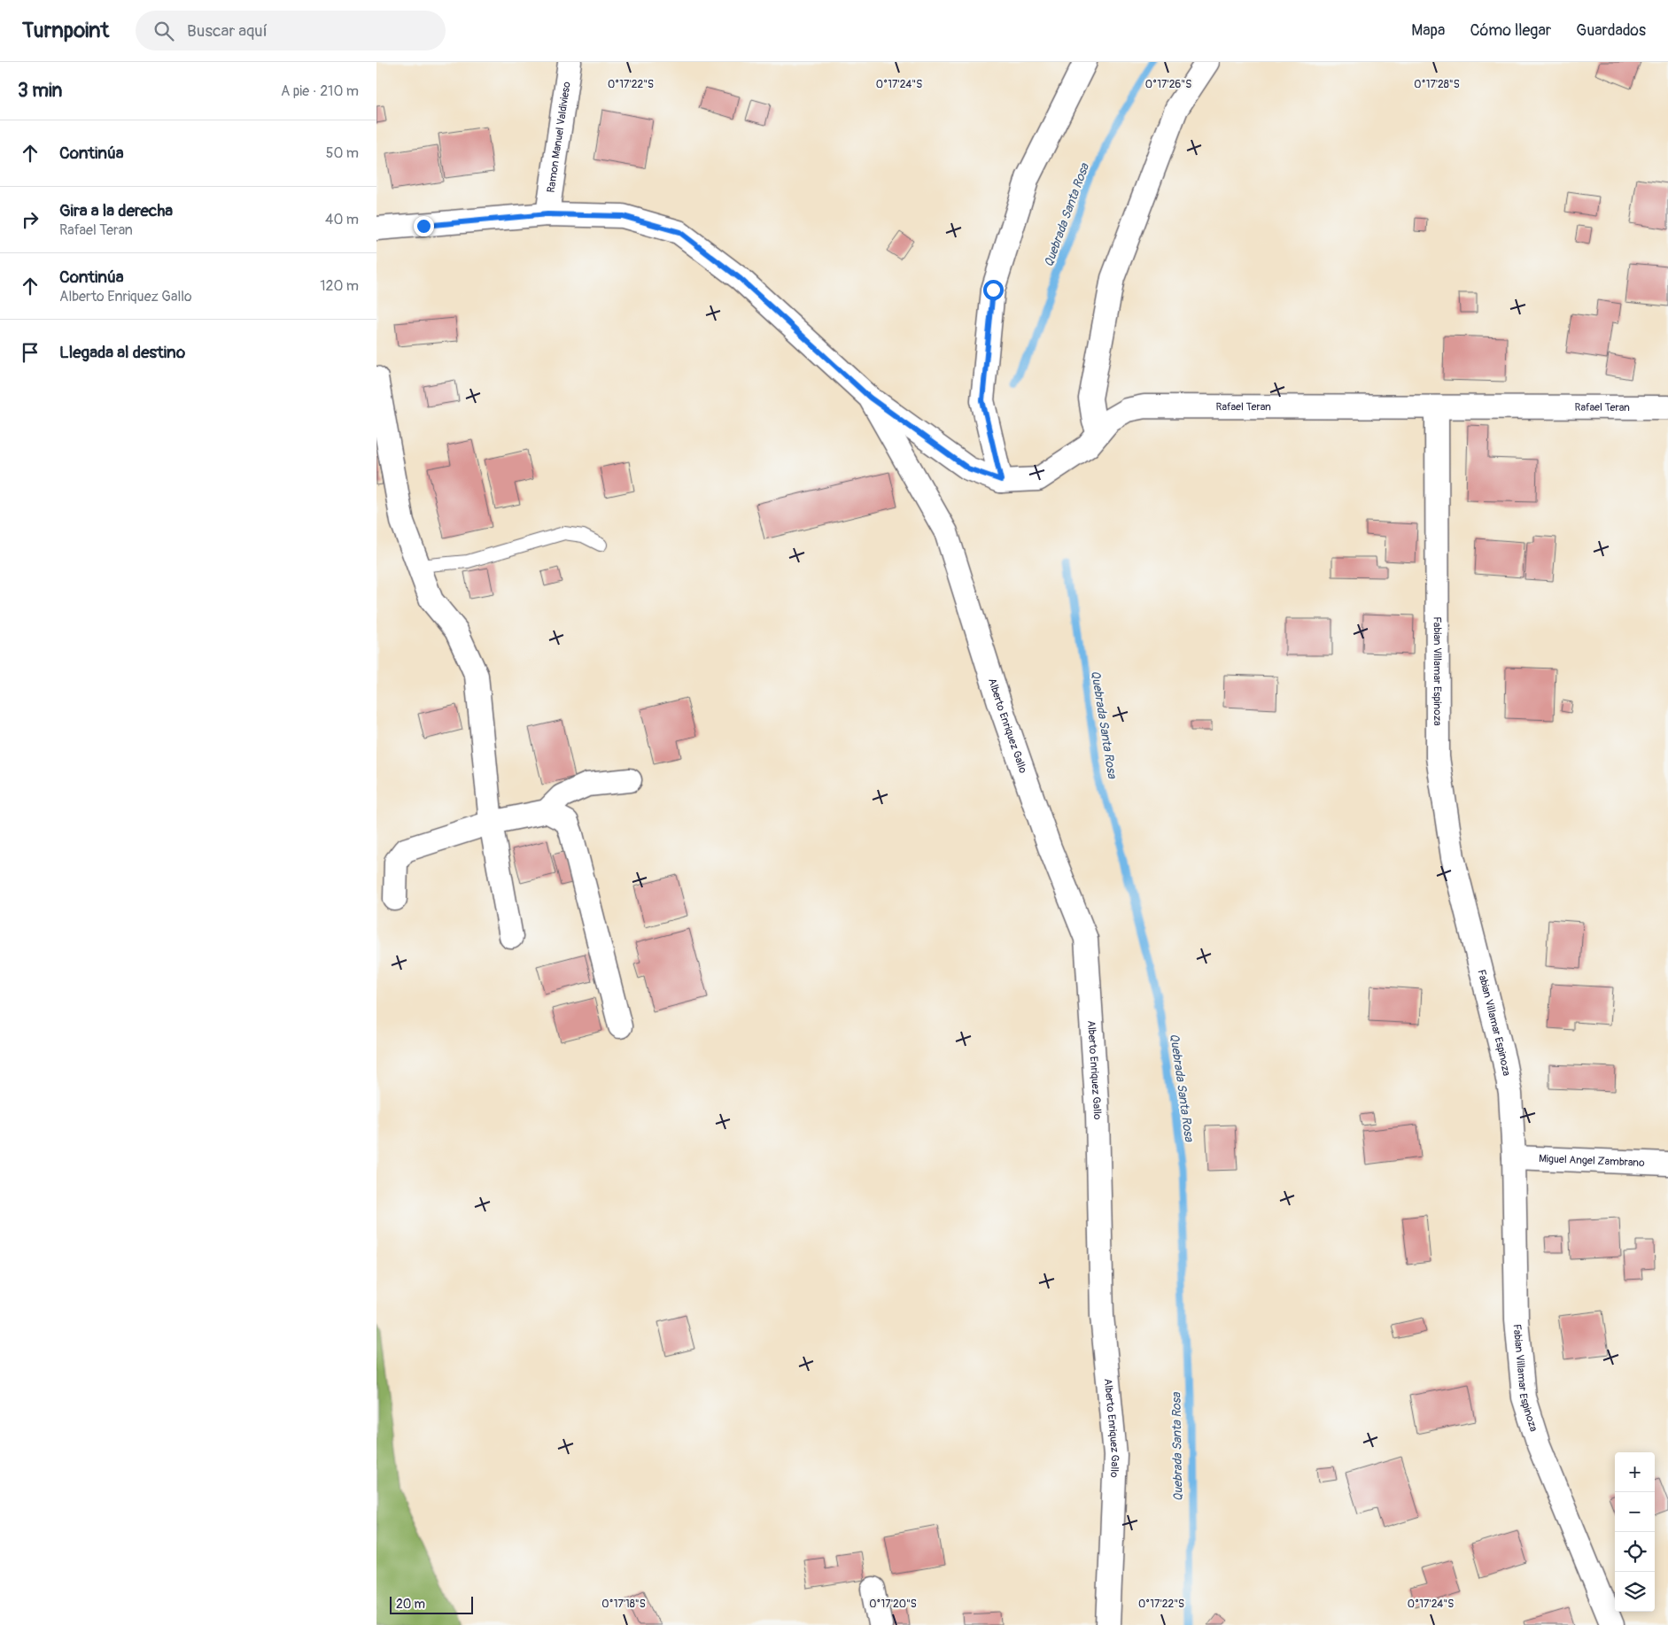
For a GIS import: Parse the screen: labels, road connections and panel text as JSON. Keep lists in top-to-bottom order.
{
  "streets": {
    "street": [
      "Ramon Manuel Valdivieso",
      "Rafael Teran",
      "Fabian Villamar Espinoza",
      "Alberto Enriquez Gallo",
      "Miguel Angel Zambrano"
    ]
  },
  "crossings": [
    ["Ramon Manuel Valdivieso", "Alberto Enriquez Gallo"],
    ["Rafael Teran", "Fabian Villamar Espinoza"],
    ["Rafael Teran", "Alberto Enriquez Gallo"],
    ["Fabian Villamar Espinoza", "Miguel Angel Zambrano"]
  ],
  "water": ["Quebrada Santa Rosa"],
  "scale_bar": "20 m",
  "page": {
    "header": "Turnpoint",
    "search": "Buscar aquí",
    "nav": ["Mapa", "Cómo llegar", "Guardados"],
    "heading": ["3 min", "A pie · 210 m"],
    "list": [
      ["Continúa", "50 m"],
      ["Gira a la derecha", "Rafael Teran", "40 m"],
      ["Continúa", "Alberto Enriquez Gallo", "120 m"],
      "Llegada al destino"
    ],
    "map_buttons": ["+", "−"],
    "scale": "20 m"
  },
  "coordinates": [
    "0°17'28\"S",
    "0°17'22\"S",
    "0°17'24\"S",
    "0°17'26\"S",
    "0°17'18\"S",
    "0°17'20\"S"
  ]
}
